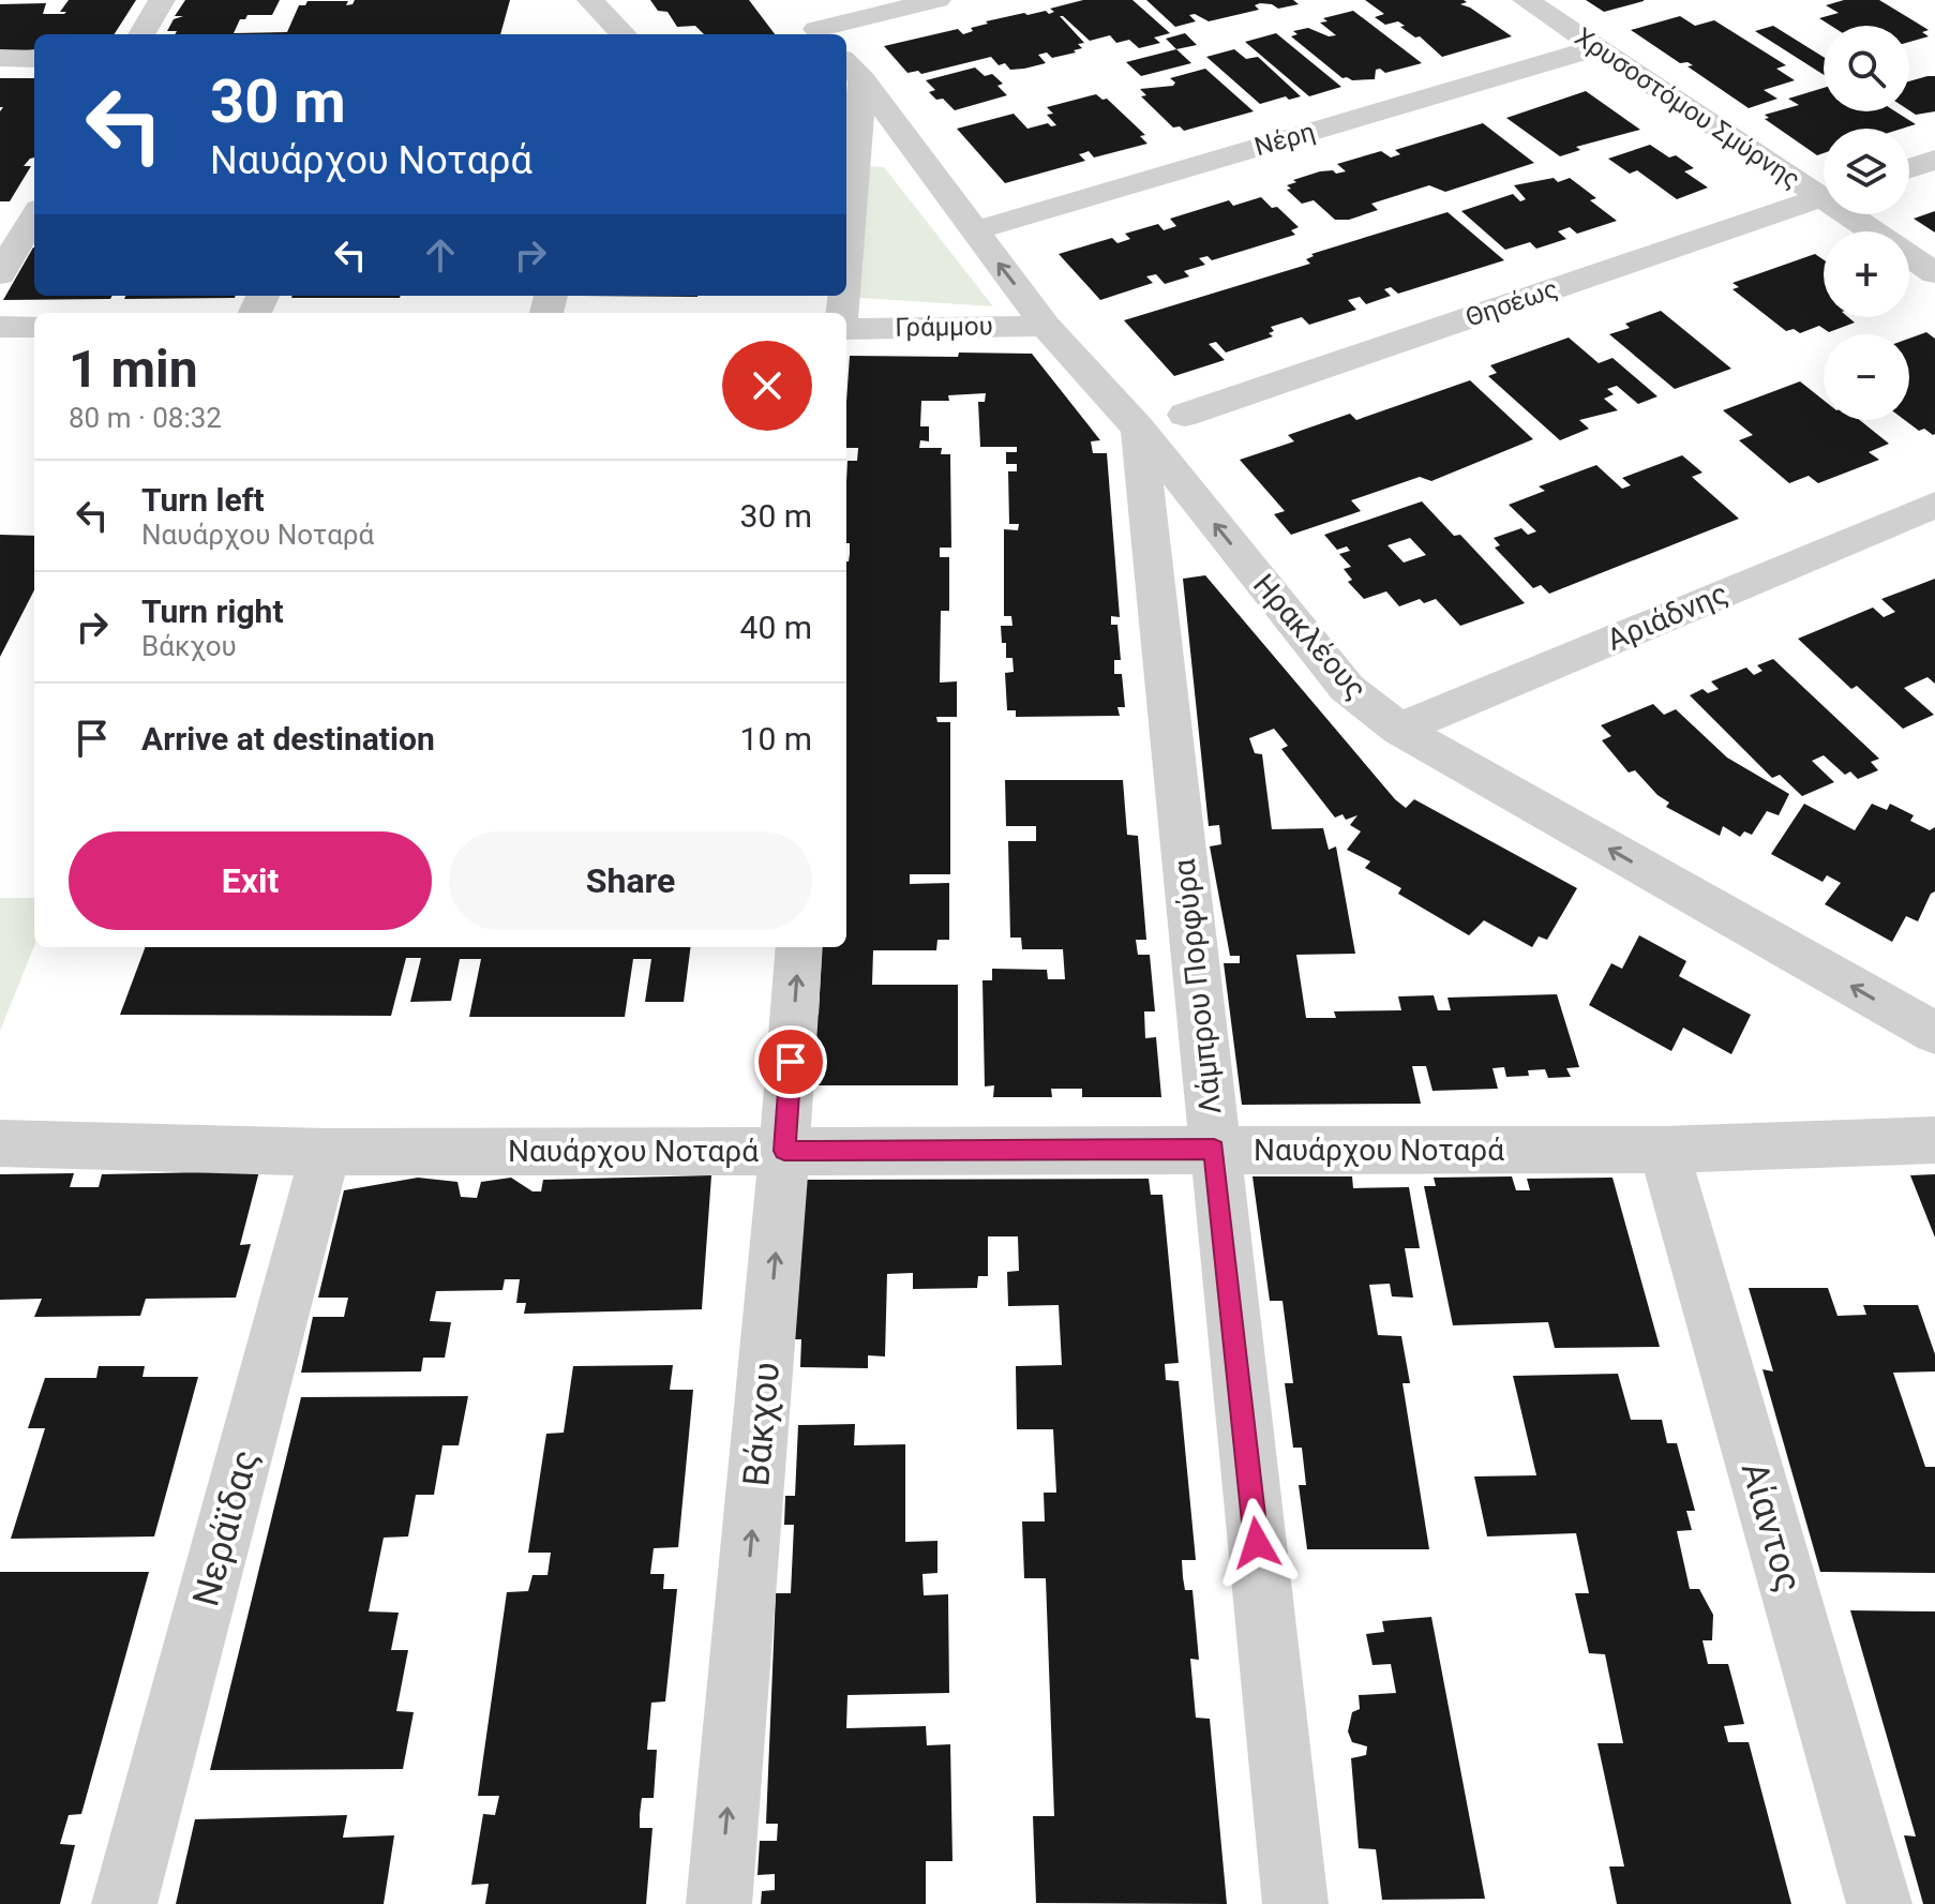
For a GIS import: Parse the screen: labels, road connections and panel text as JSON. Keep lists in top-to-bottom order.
{
  "streets": {
    "street": [
      "Χρυσοστόμου Σμύρνης",
      "Νέρη",
      "Θησέως",
      "Γράμμου",
      "Αριάδνης",
      "Ηρακλέους",
      "Λάμπρου Πορφύρα",
      "Ναυάρχου Νοταρά",
      "Βάκχου",
      "Αίαντος",
      "Νεράϊδας"
    ]
  },
  "crossings": [
    ["Χρυσοστόμου Σμύρνης", "Νέρη"],
    ["Νέρη", "Ηρακλέους"],
    ["Θησέως", "Ηρακλέους"],
    ["Θησέως", "Λάμπρου Πορφύρα"],
    ["Γράμμου", "Ηρακλέους"],
    ["Αριάδνης", "Ηρακλέους"],
    ["Ηρακλέους", "Λάμπρου Πορφύρα"],
    ["Λάμπρου Πορφύρα", "Ναυάρχου Νοταρά"],
    ["Ναυάρχου Νοταρά", "Βάκχου"],
    ["Ναυάρχου Νοταρά", "Αίαντος"],
    ["Ναυάρχου Νοταρά", "Νεράϊδας"]
  ],
  "one_way": ["Ηρακλέους", "Βάκχου"],
  "page": {
    "map_buttons": ["+", "−"],
    "turn": ["30 m", "Ναυάρχου Νοταρά"],
    "heading": ["1 min", "80 m · 08:32"],
    "list": [
      {
        "name": "Turn left",
        "note": "Ναυάρχου Νοταρά",
        "value": "30 m"
      },
      {
        "name": "Turn right",
        "note": "Βάκχου",
        "value": "40 m"
      },
      {
        "name": "Arrive at destination",
        "value": "10 m"
      }
    ],
    "buttons": ["Exit", "Share"]
  }
}
